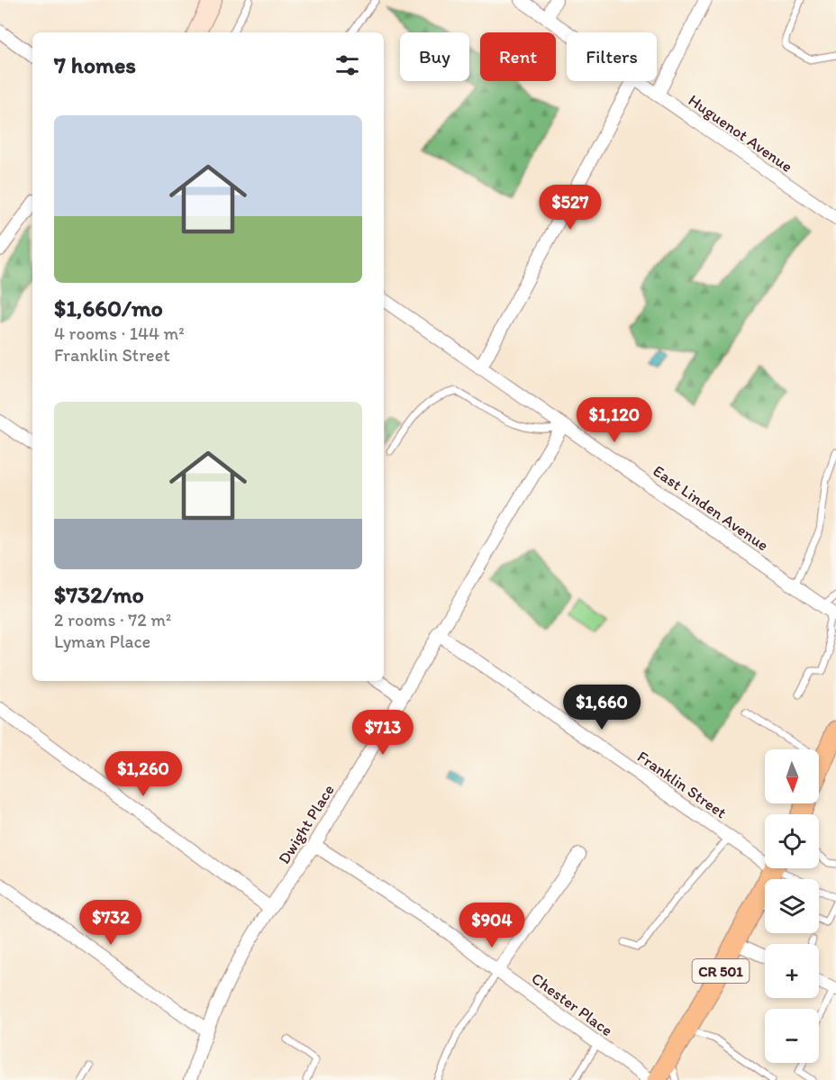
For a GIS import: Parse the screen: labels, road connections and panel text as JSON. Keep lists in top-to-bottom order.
{
  "streets": {
    "main road": ["CR 501"],
    "street": [
      "Huguenot Avenue",
      "East Linden Avenue",
      "Franklin Street",
      "Dwight Place",
      "Chester Place"
    ]
  },
  "crossings": [
    ["East Linden Avenue", "Dwight Place"],
    ["Franklin Street", "Dwight Place"],
    ["Dwight Place", "Chester Place"]
  ],
  "north": "bottom",
  "page": {
    "chip": ["Buy", "Rent", "Filters"],
    "heading": "7 homes",
    "list": [
      {
        "name": "$1,660/mo",
        "note": "4 rooms · 144 m² · Franklin Street"
      },
      {
        "name": "$732/mo",
        "note": "2 rooms · 72 m² · Lyman Place"
      }
    ],
    "price": [
      "$527",
      "$1,120",
      "$1,660",
      "$713",
      "$1,260",
      "$732",
      "$904"
    ],
    "map_buttons": ["+", "−"]
  }
}
